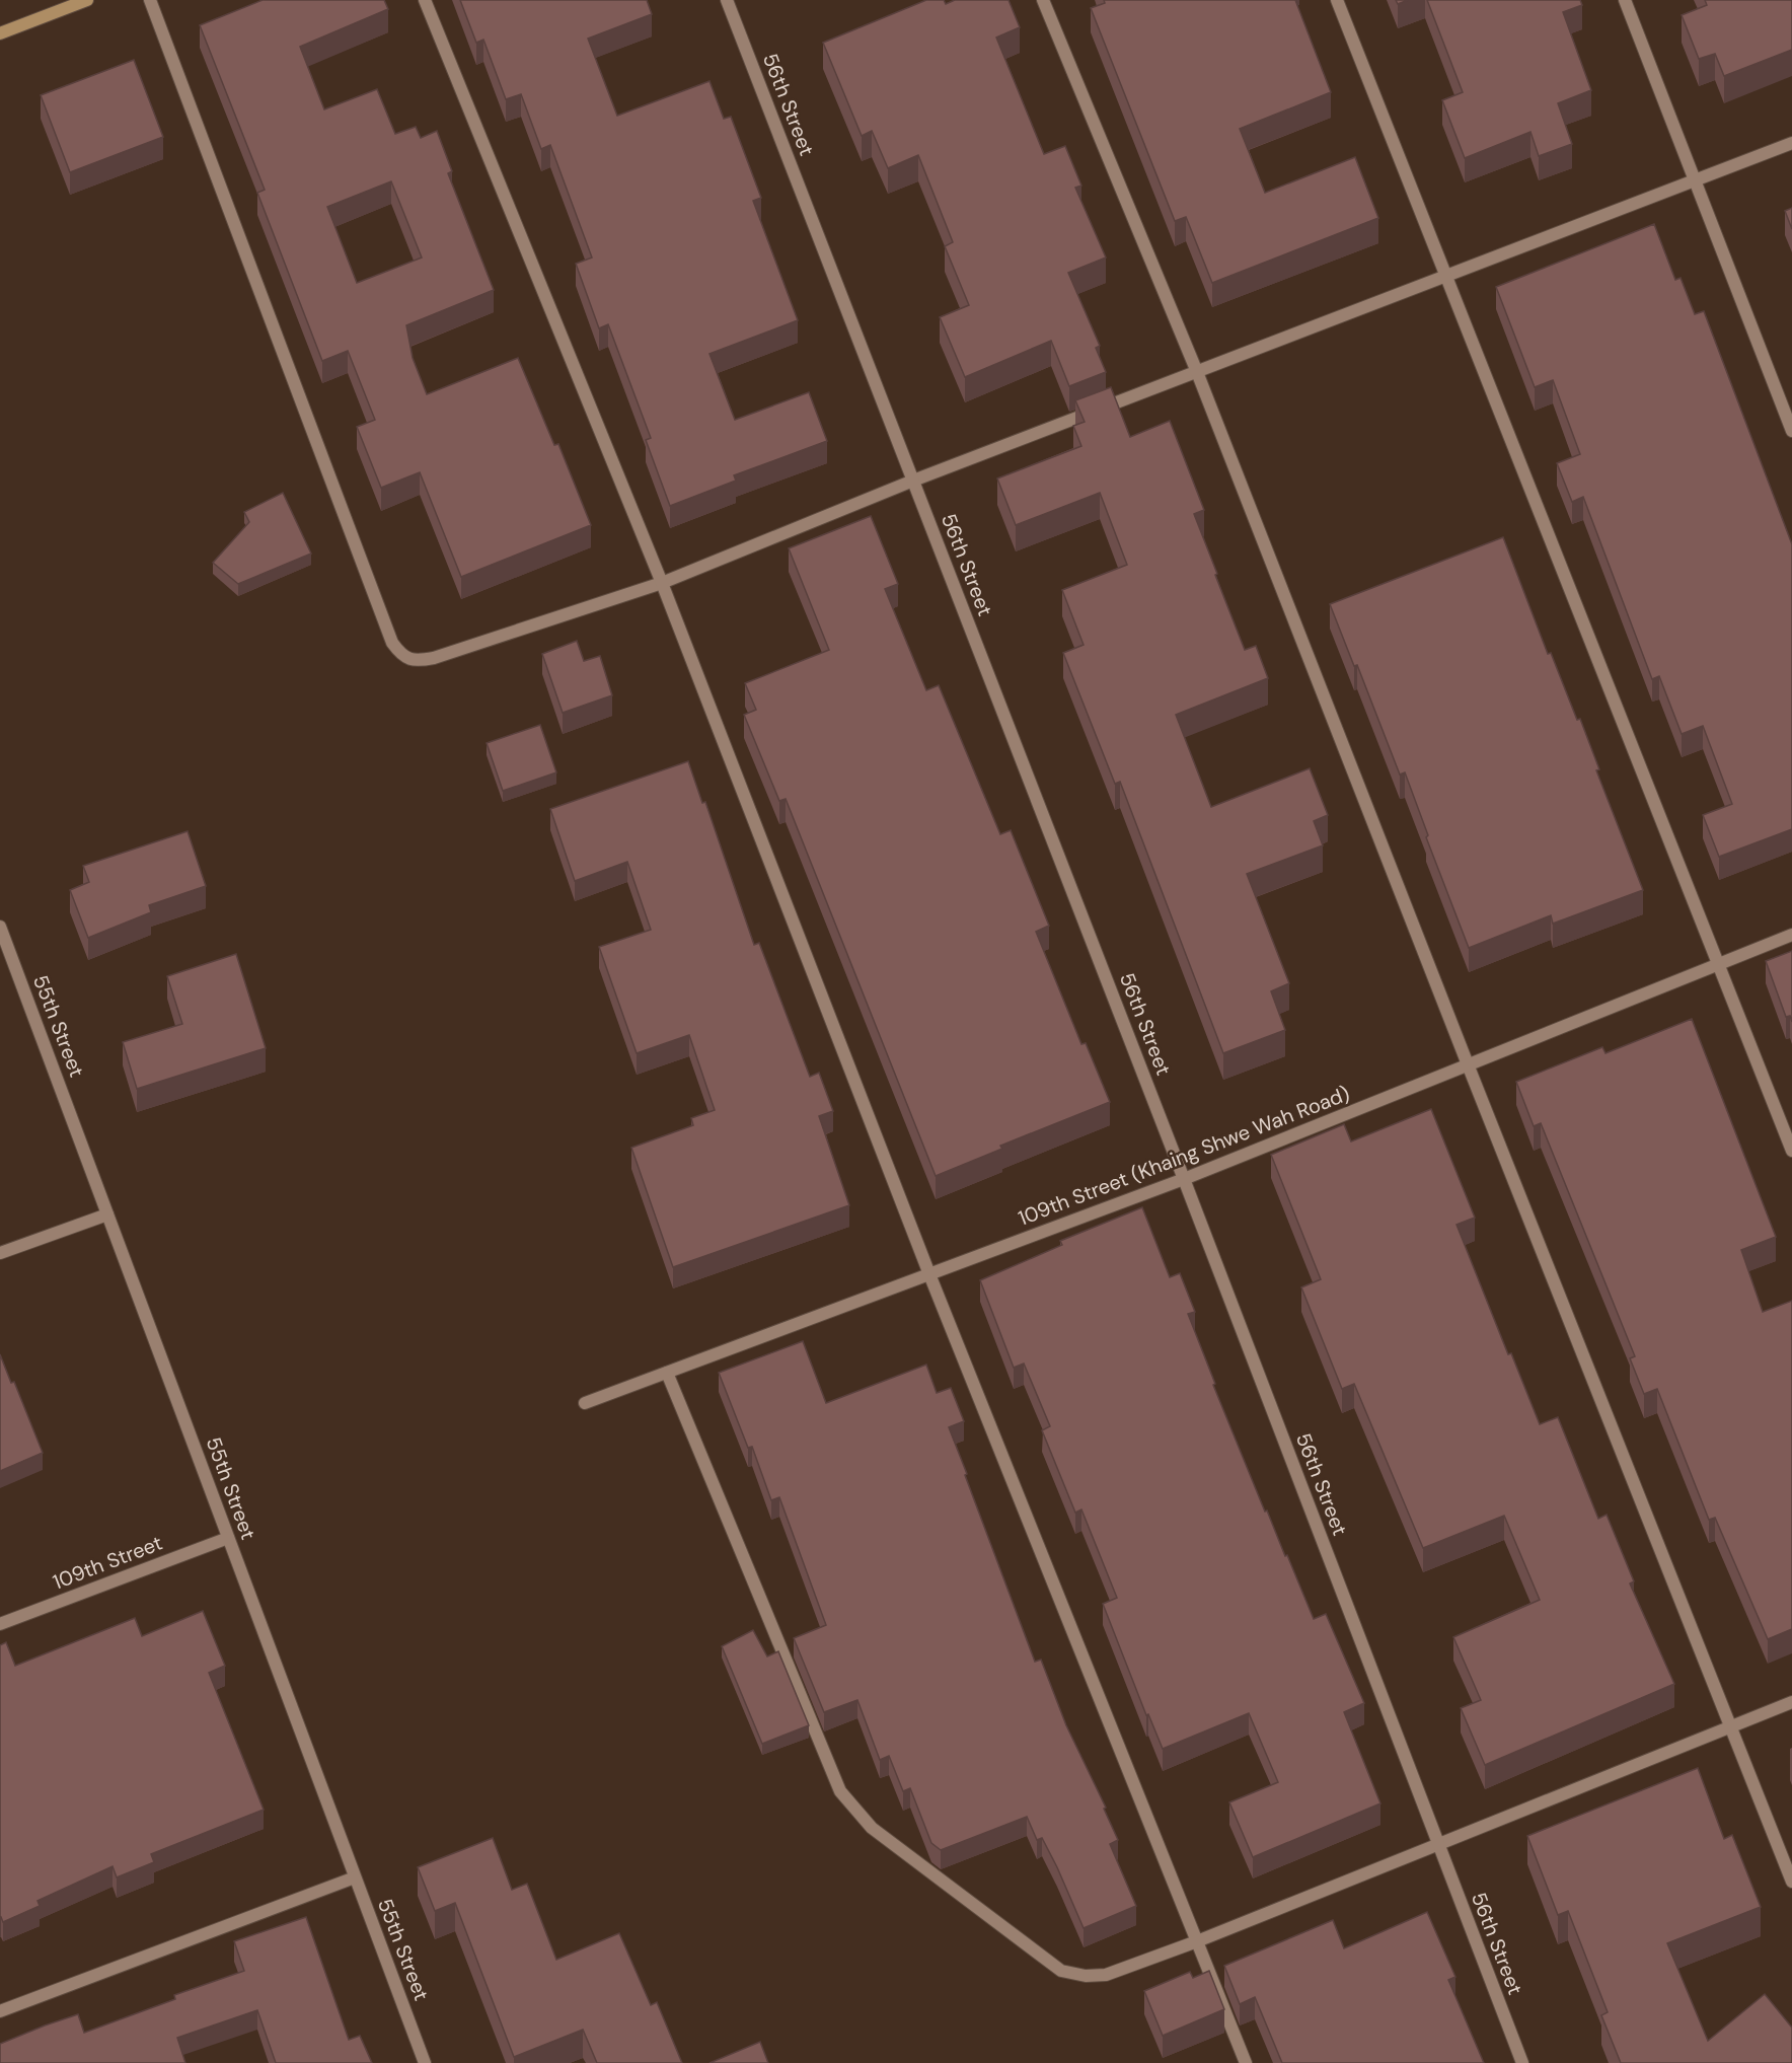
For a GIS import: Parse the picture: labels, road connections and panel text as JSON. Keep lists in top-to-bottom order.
{
  "streets": {
    "street": [
      "56th Street",
      "55th Street",
      "109th Street (Khaing Shwe Wah Road)",
      "109th Street"
    ]
  },
  "crossings": [
    ["56th Street", "109th Street (Khaing Shwe Wah Road)"],
    ["55th Street", "109th Street"]
  ]
}
